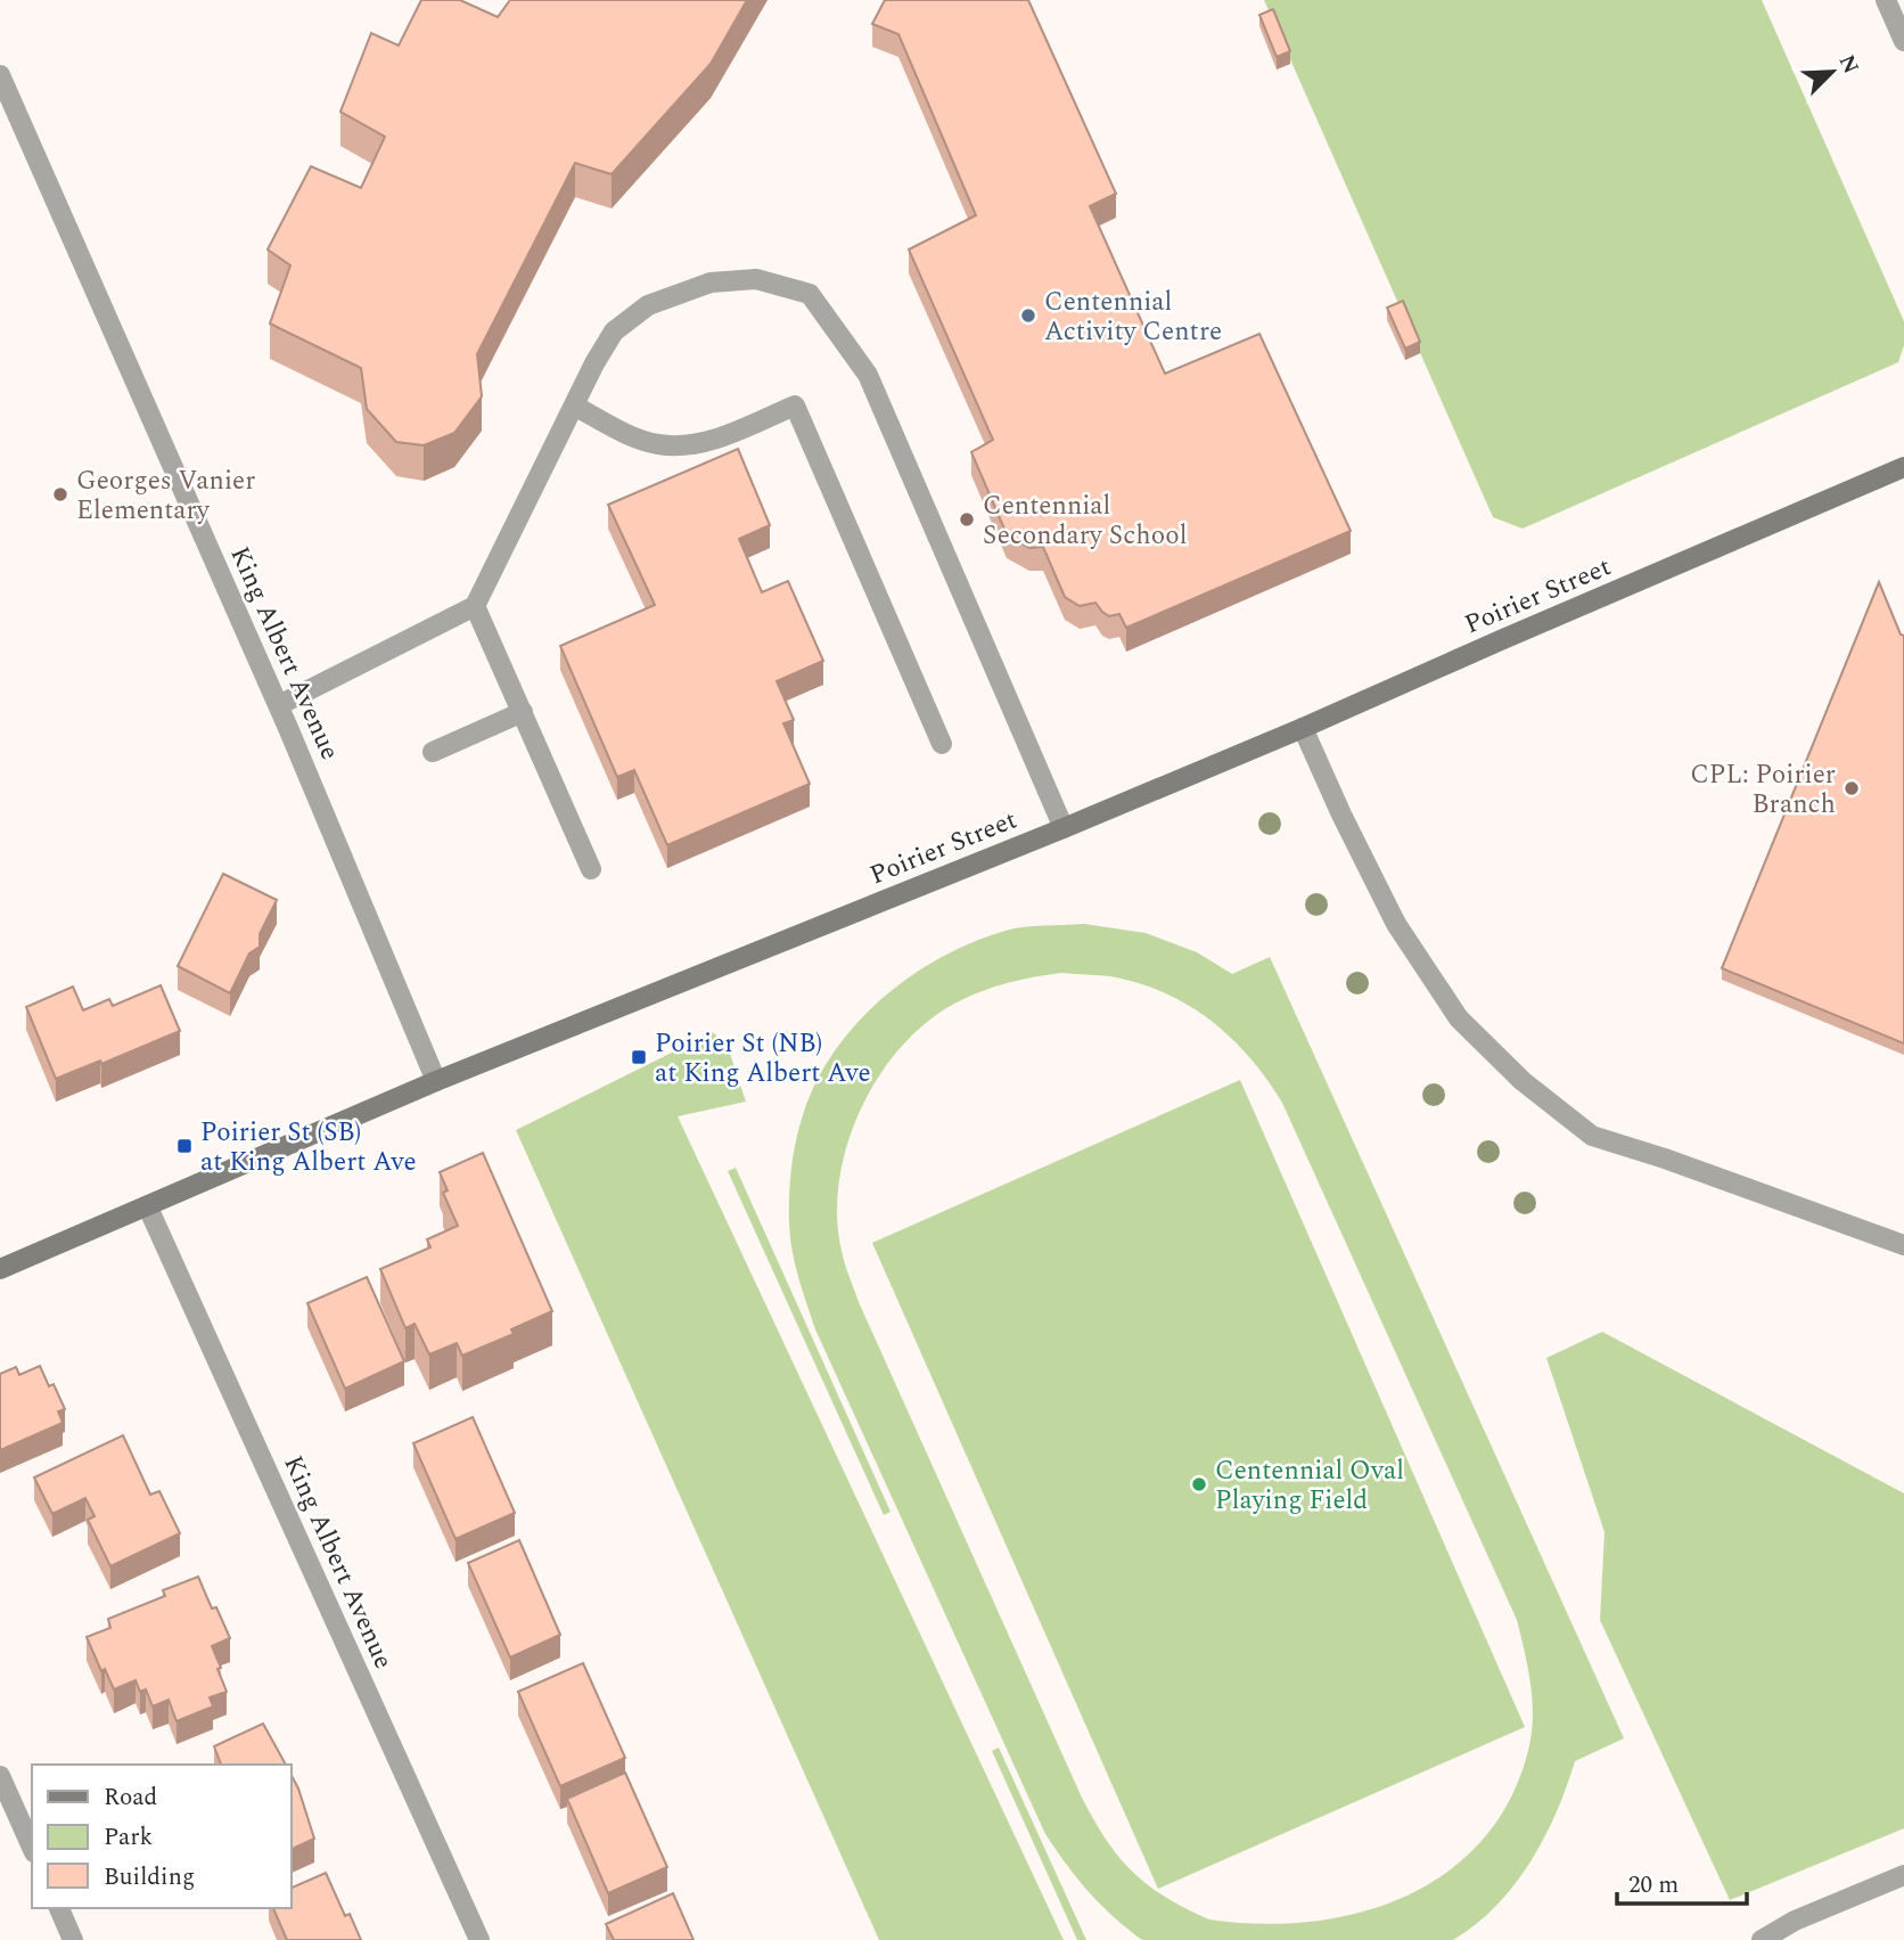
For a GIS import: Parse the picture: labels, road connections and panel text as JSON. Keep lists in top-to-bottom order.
{
  "streets": {
    "street": ["Poirier Street", "King Albert Avenue"]
  },
  "crossings": [
    ["Poirier Street", "King Albert Avenue"]
  ],
  "places": {
    "other": [
      "Centennial Activity Centre",
      "Georges Vanier Elementary",
      "Centennial Secondary School",
      "CPL: Poirier Branch",
      "Centennial Oval Playing Field"
    ],
    "transit": ["Poirier St (NB) at King Albert Ave", "Poirier St (SB) at King Albert Ave"]
  },
  "legend": ["Road", "Park", "Building"],
  "scale_bar": "20 m",
  "north": "top right"
}
